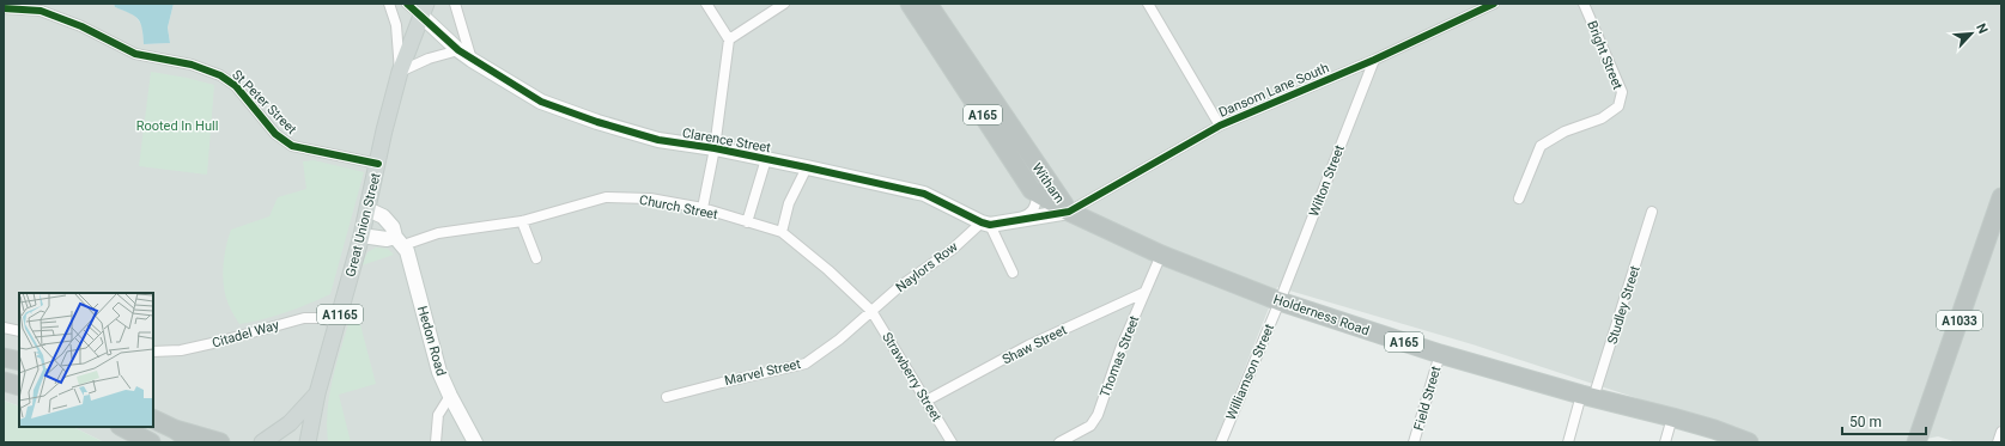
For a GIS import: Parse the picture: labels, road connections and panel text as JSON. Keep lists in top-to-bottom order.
{
  "streets": {
    "highway": [
      "A165",
      "Witham",
      "Holderness Road",
      "A1033"
    ],
    "main road": ["Great Union Street", "A1165"],
    "street": [
      "Bright Street",
      "Dansom Lane South",
      "St Peter Street",
      "Clarence Street",
      "Wilton Street",
      "Church Street",
      "Naylors Row",
      "Studley Street",
      "Citadel Way",
      "Hedon Road",
      "Shaw Street",
      "Thomas Street",
      "Marvel Street",
      "Williamson Street",
      "Strawberry Street",
      "Field Street"
    ]
  },
  "crossings": [
    ["Dansom Lane South", "Wilton Street"],
    ["Dansom Lane South", "Witham"],
    ["Dansom Lane South", "Holderness Road"],
    ["St Peter Street", "Great Union Street"],
    ["Clarence Street", "Great Union Street"],
    ["Clarence Street", "Naylors Row"],
    ["Wilton Street", "Holderness Road"],
    ["Wilton Street", "Williamson Street"],
    ["Witham", "Holderness Road"],
    ["Church Street", "Naylors Row"],
    ["Church Street", "Hedon Road"],
    ["Church Street", "Marvel Street"],
    ["Church Street", "Strawberry Street"],
    ["Great Union Street", "Citadel Way"],
    ["Great Union Street", "Hedon Road"],
    ["Naylors Row", "Marvel Street"],
    ["Naylors Row", "Strawberry Street"],
    ["Studley Street", "Holderness Road"],
    ["Holderness Road", "Thomas Street"],
    ["Holderness Road", "Williamson Street"],
    ["Holderness Road", "Field Street"],
    ["Shaw Street", "Thomas Street"],
    ["Shaw Street", "Strawberry Street"],
    ["Marvel Street", "Strawberry Street"]
  ],
  "parks": ["Rooted In Hull"],
  "scale_bar": "50 m",
  "north": "top right"
}
